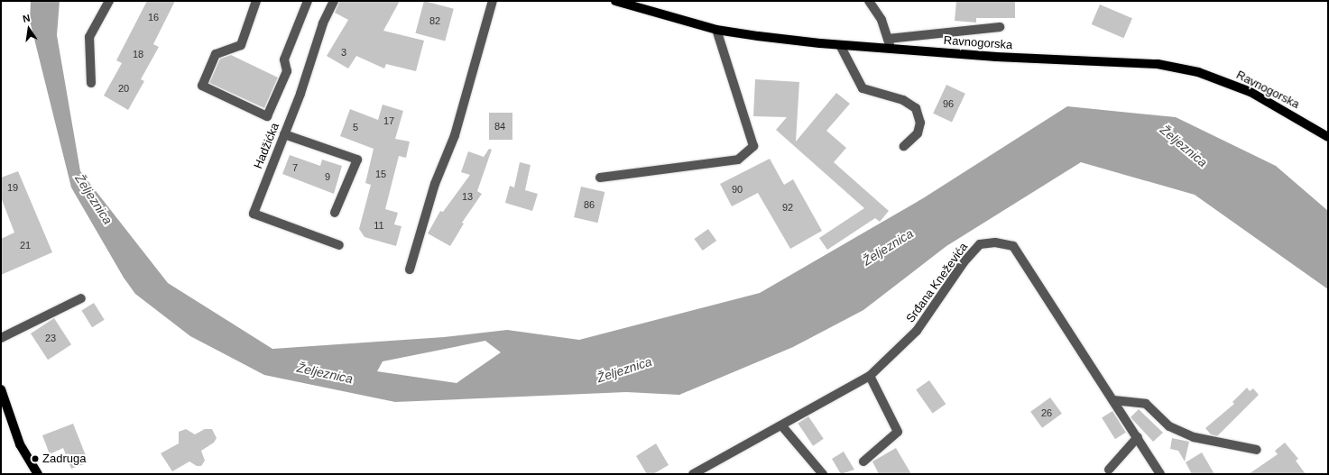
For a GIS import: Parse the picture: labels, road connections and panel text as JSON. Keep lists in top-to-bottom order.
{
  "streets": {
    "main road": ["Ravnogorska"],
    "street": ["Hadžićka", "Srđana Kneževića"]
  },
  "water": ["Željeznica"],
  "places": ["Zadruga"],
  "house_numbers": [
    "16",
    "82",
    "3",
    "18",
    "20",
    "96",
    "17",
    "84",
    "5",
    "7",
    "15",
    "9",
    "19",
    "90",
    "13",
    "86",
    "92",
    "11",
    "21",
    "23",
    "26"
  ],
  "north": "top"
}
